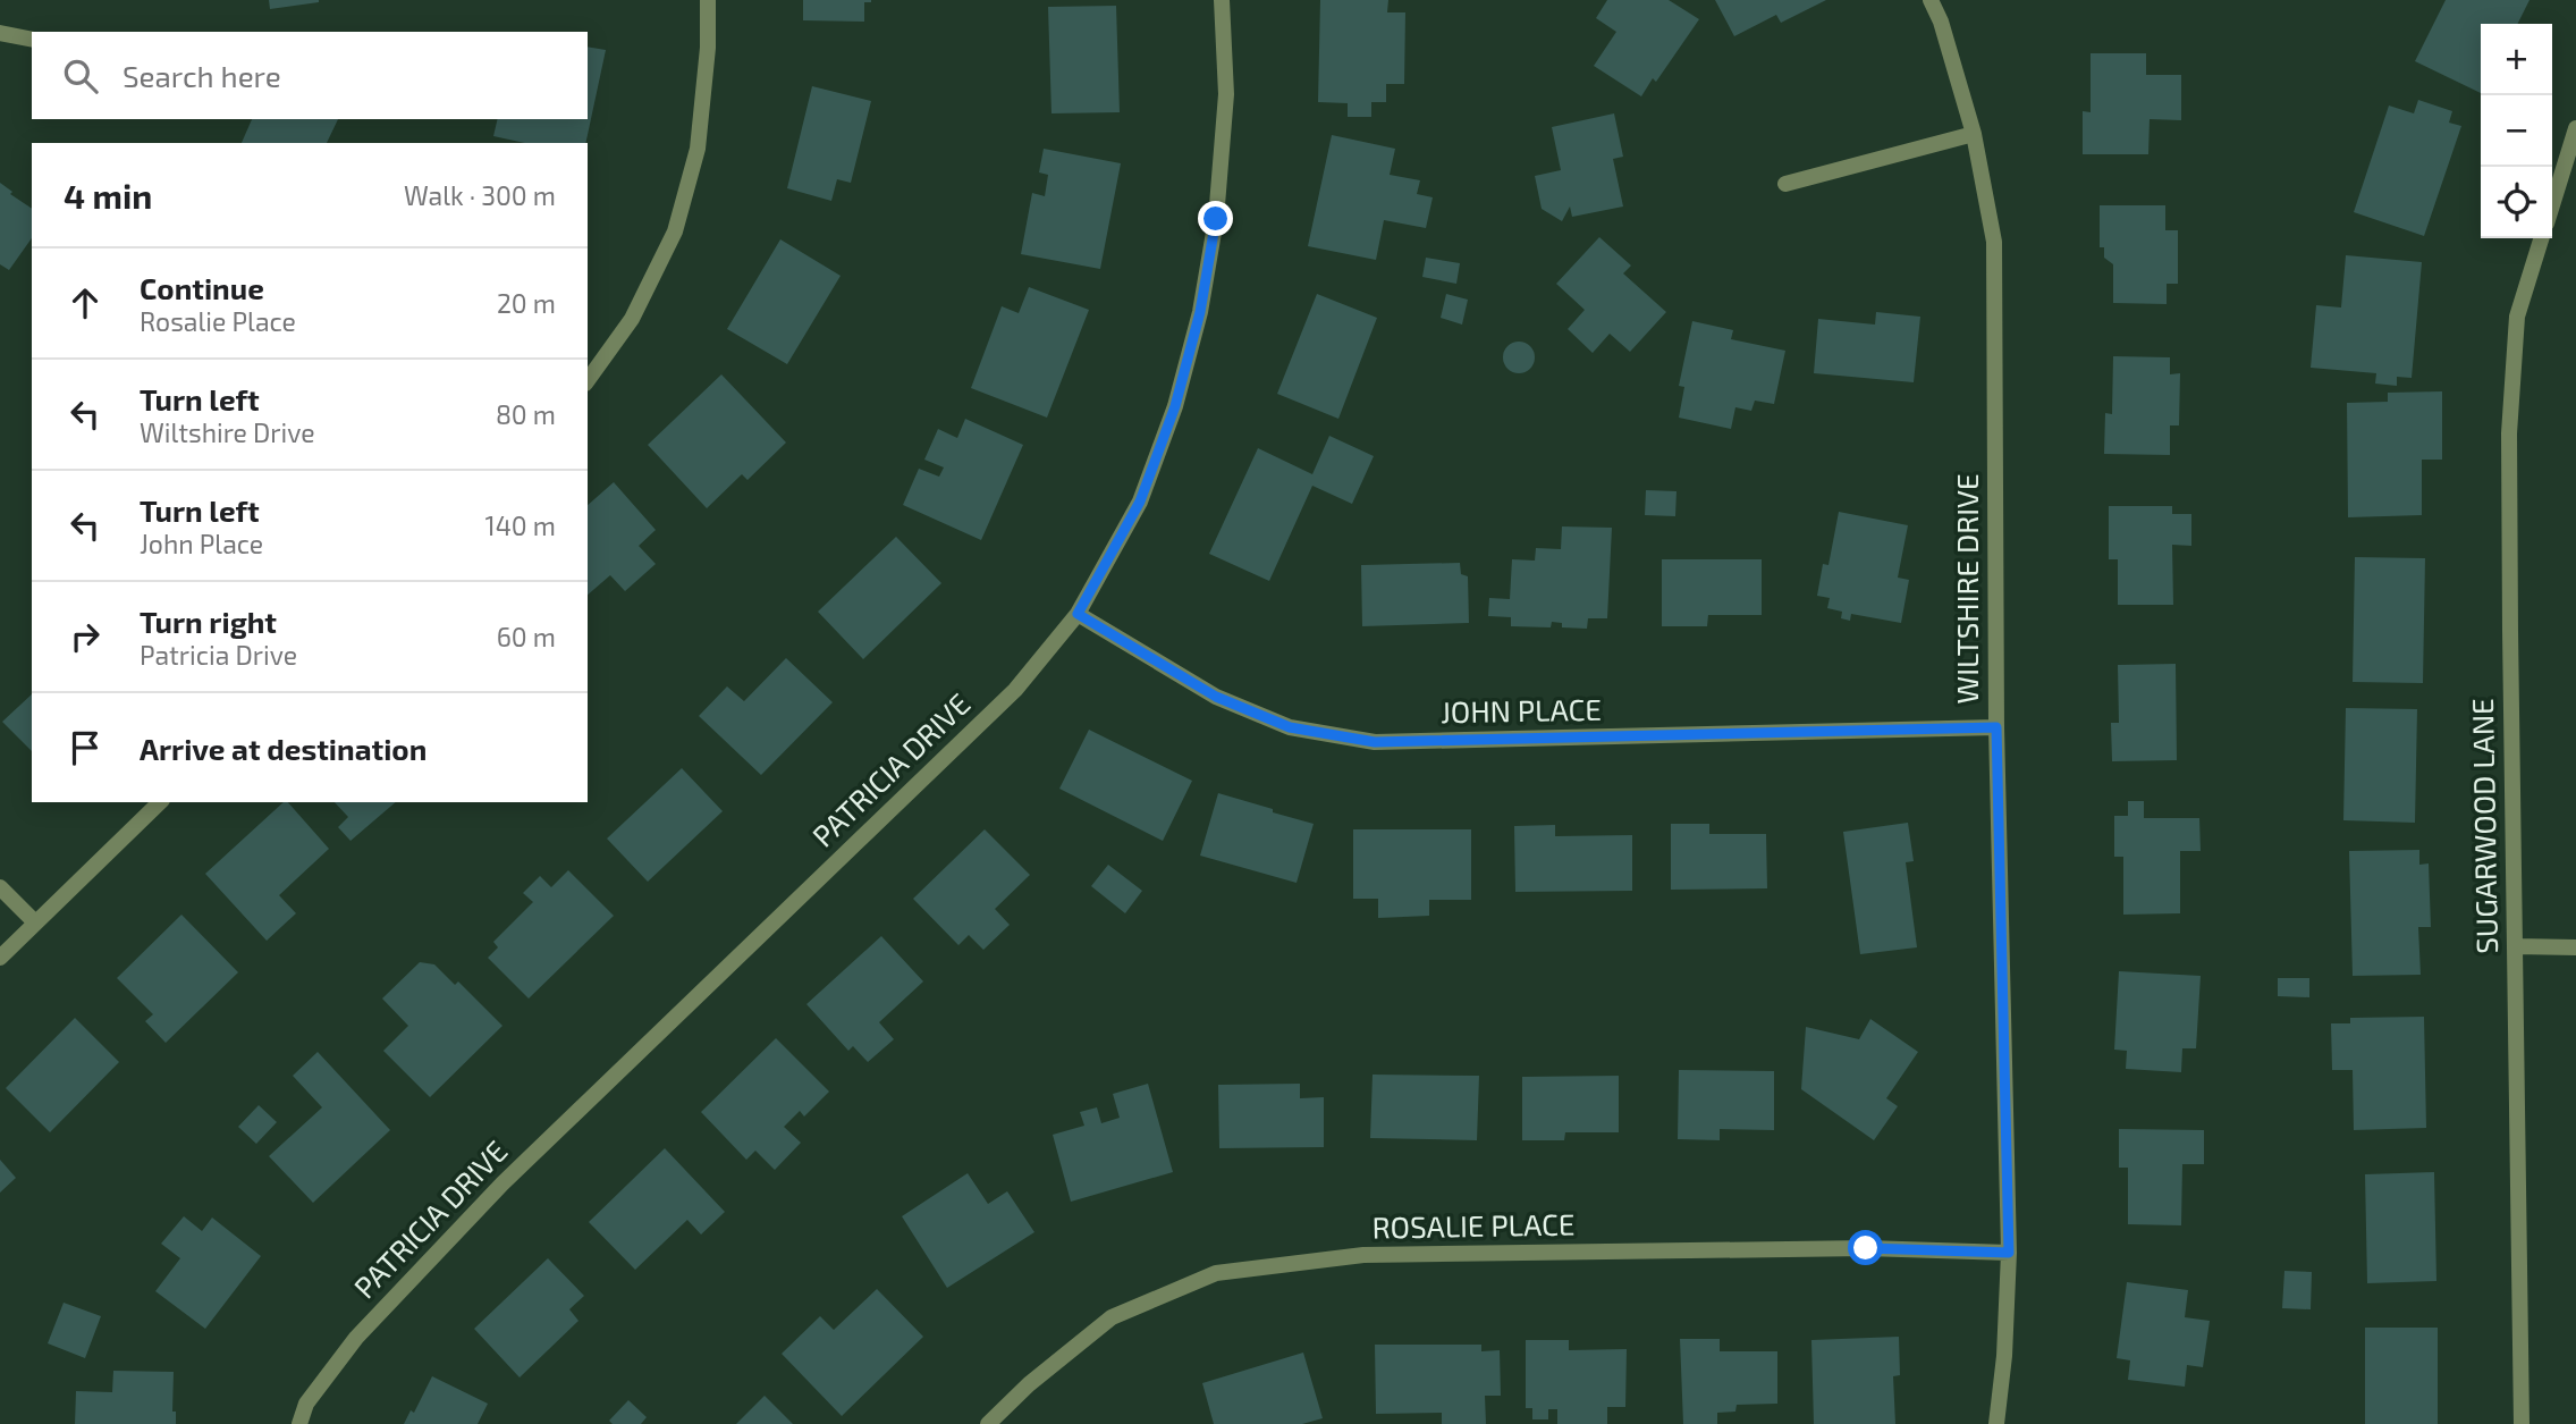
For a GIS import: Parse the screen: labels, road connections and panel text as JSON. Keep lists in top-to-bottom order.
{
  "streets": {
    "street": [
      "WILTSHIRE DRIVE",
      "JOHN PLACE",
      "PATRICIA DRIVE",
      "SUGARWOOD LANE",
      "ROSALIE PLACE"
    ]
  },
  "crossings": [
    ["WILTSHIRE DRIVE", "JOHN PLACE"],
    ["WILTSHIRE DRIVE", "ROSALIE PLACE"],
    ["JOHN PLACE", "PATRICIA DRIVE"]
  ],
  "page": {
    "map_buttons": ["+", "−"],
    "search": "Search here",
    "heading": ["4 min", "Walk · 300 m"],
    "list": [
      ["Continue", "Rosalie Place", "20 m"],
      ["Turn left", "Wiltshire Drive", "80 m"],
      ["Turn left", "John Place", "140 m"],
      ["Turn right", "Patricia Drive", "60 m"],
      "Arrive at destination"
    ]
  }
}
